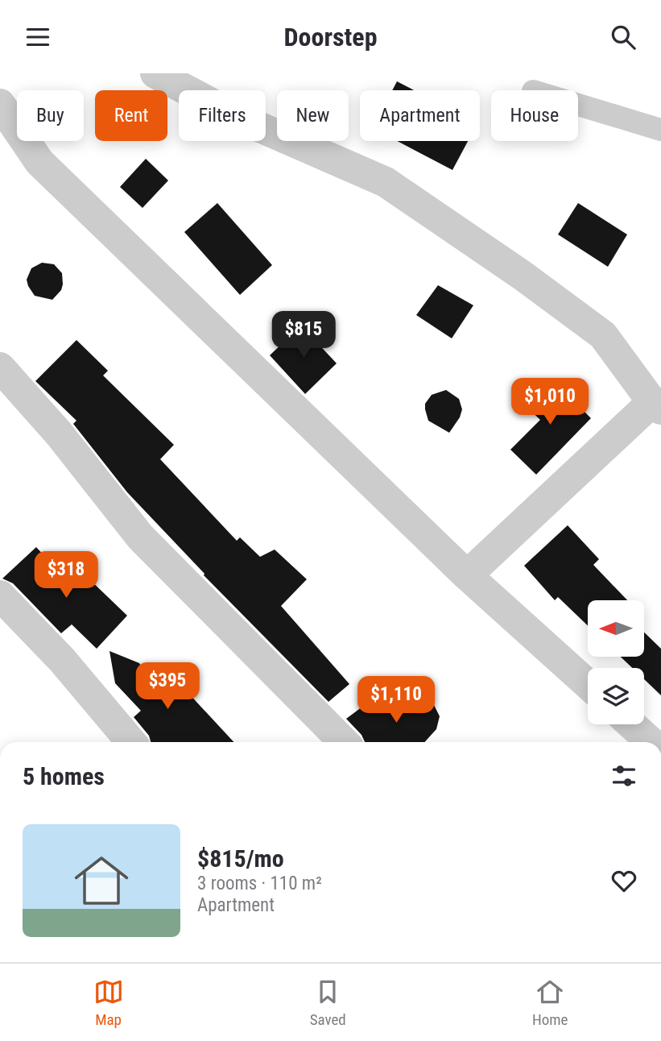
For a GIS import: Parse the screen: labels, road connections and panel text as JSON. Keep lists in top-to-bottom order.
{
  "north": "left",
  "page": {
    "header": "Doorstep",
    "chip": [
      "Buy",
      "Rent",
      "Filters",
      "New",
      "Apartment",
      "House"
    ],
    "price": [
      "$815",
      "$1,010",
      "$318",
      "$395",
      "$1,110"
    ],
    "heading": "5 homes",
    "list": [
      {
        "name": "$815/mo",
        "note": "3 rooms · 110 m² · Apartment"
      }
    ],
    "tabs": ["Map", "Saved", "Home"]
  }
}
